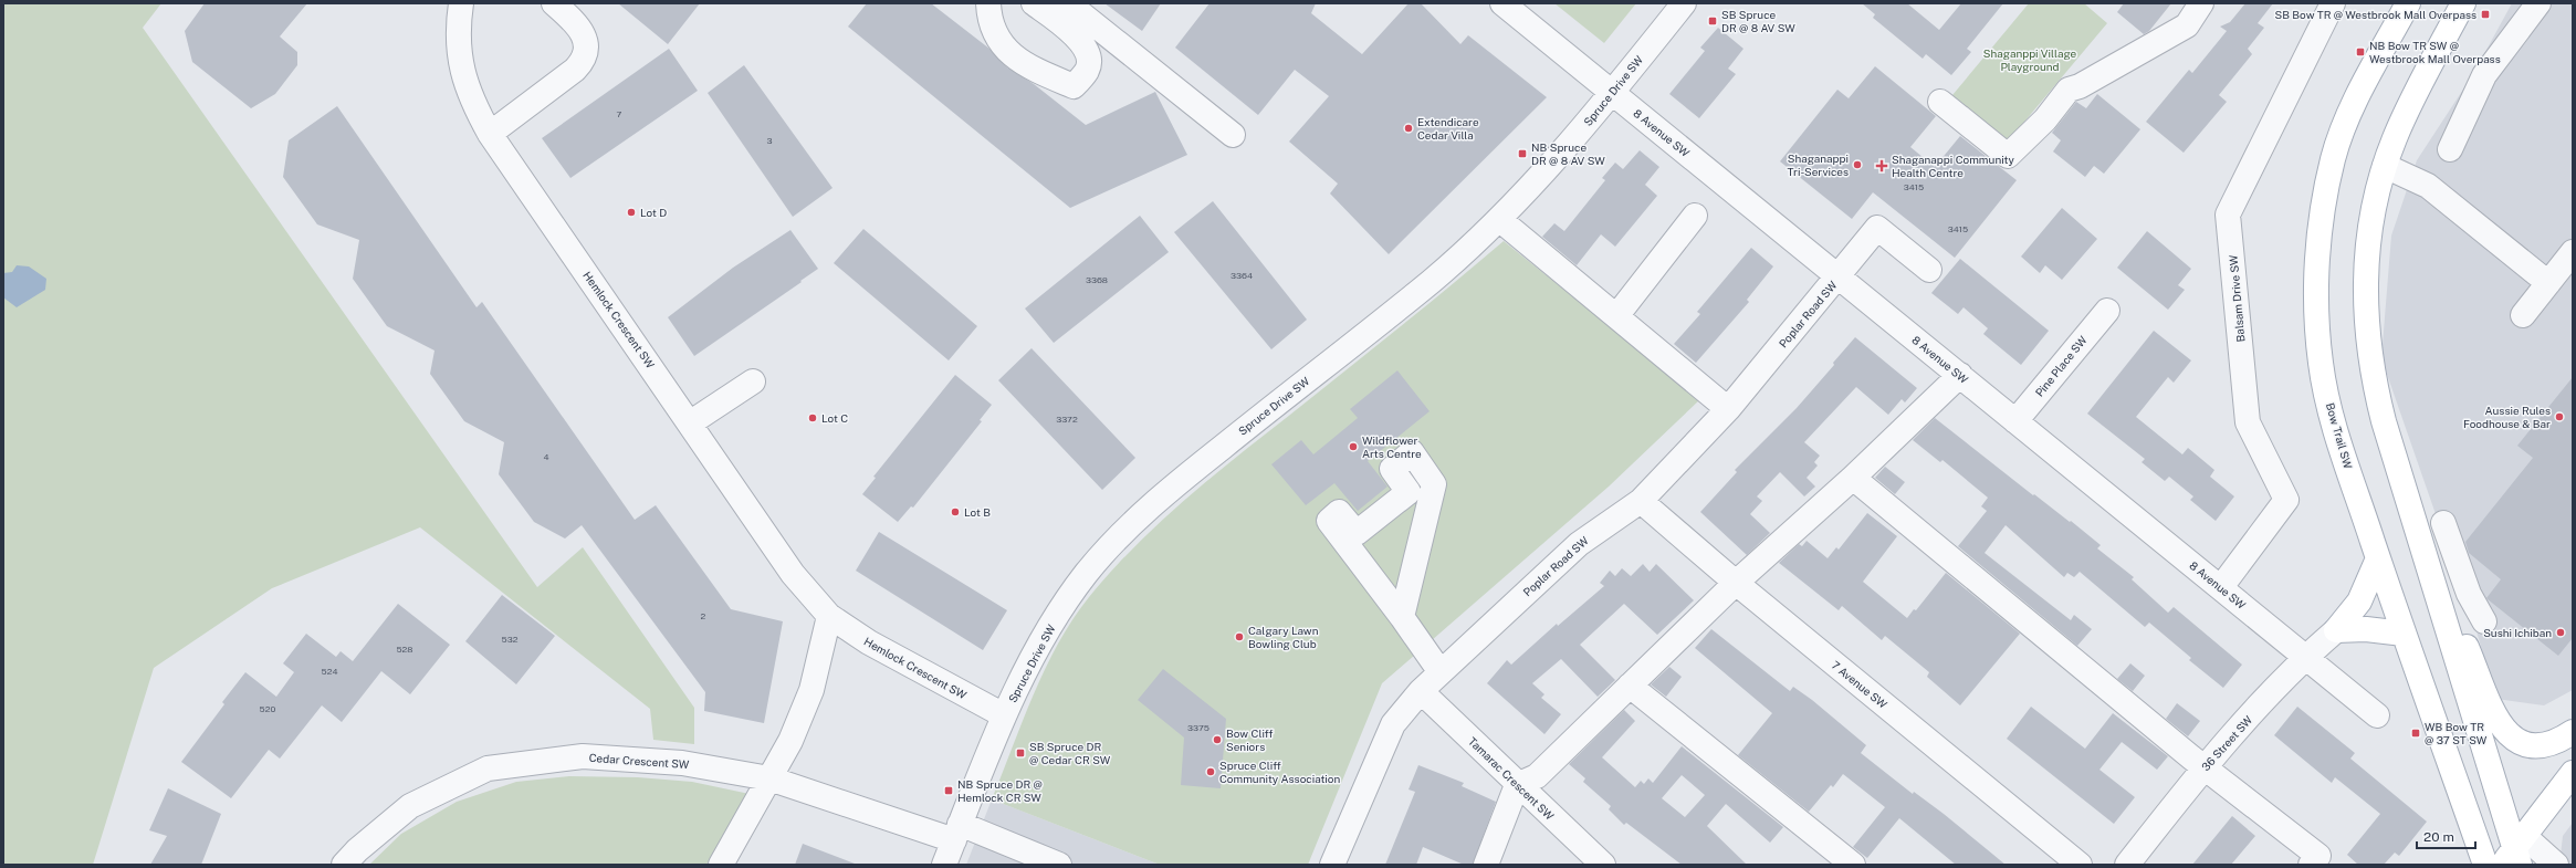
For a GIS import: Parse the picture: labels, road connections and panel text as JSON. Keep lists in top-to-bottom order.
{
  "streets": {
    "main road": ["Bow Trail SW", "36 Street SW"],
    "street": [
      "Spruce Drive SW",
      "8 Avenue SW",
      "Balsam Drive SW",
      "Poplar Road SW",
      "Hemlock Crescent SW",
      "Pine Place SW",
      "7 Avenue SW",
      "Cedar Crescent SW",
      "Tamarac Crescent SW"
    ]
  },
  "crossings": [
    ["Spruce Drive SW", "8 Avenue SW"],
    ["Spruce Drive SW", "Hemlock Crescent SW"],
    ["Spruce Drive SW", "Cedar Crescent SW"],
    ["8 Avenue SW", "Balsam Drive SW"],
    ["8 Avenue SW", "Poplar Road SW"],
    ["8 Avenue SW", "Pine Place SW"],
    ["8 Avenue SW", "36 Street SW"],
    ["Poplar Road SW", "7 Avenue SW"],
    ["Poplar Road SW", "Tamarac Crescent SW"],
    ["Bow Trail SW", "36 Street SW"]
  ],
  "parks": ["Shaganppi Village Playground"],
  "places": {
    "transit": [
      "SB Bow TR @ Westbrook Mall Overpass",
      "SB Spruce DR @ 8 AV SW",
      "NB Bow TR SW @ Westbrook Mall Overpass",
      "NB Spruce DR @ 8 AV SW",
      "WB Bow TR @ 37 ST SW",
      "SB Spruce DR @ Cedar CR SW",
      "NB Spruce DR @ Hemlock CR SW"
    ],
    "other": [
      "Extendicare Cedar Villa",
      "Shaganappi Tri-Services",
      "Lot D",
      "Aussie Rules Foodhouse & Bar",
      "Lot C",
      "Wildflower Arts Centre",
      "Lot B",
      "Sushi Ichiban",
      "Calgary Lawn Bowling Club",
      "Bow Cliff Seniors",
      "Spruce Cliff Community Association"
    ],
    "health": ["Shaganappi Community Health Centre"]
  },
  "house_numbers": [
    "7",
    "3",
    "3415",
    "3415",
    "3364",
    "3368",
    "3372",
    "4",
    "2",
    "532",
    "528",
    "524",
    "520",
    "3375"
  ],
  "scale_bar": "20 m"
}
